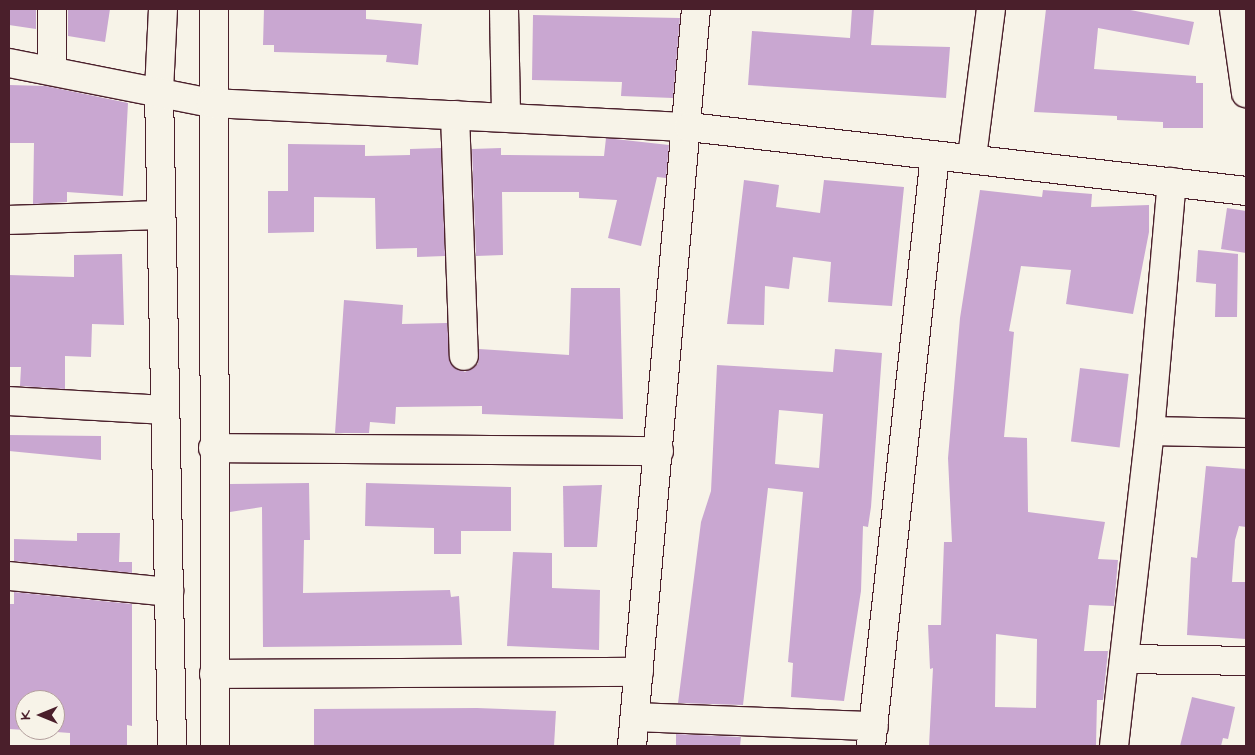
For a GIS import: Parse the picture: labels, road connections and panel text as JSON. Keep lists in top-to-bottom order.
{
  "north": "left"
}
